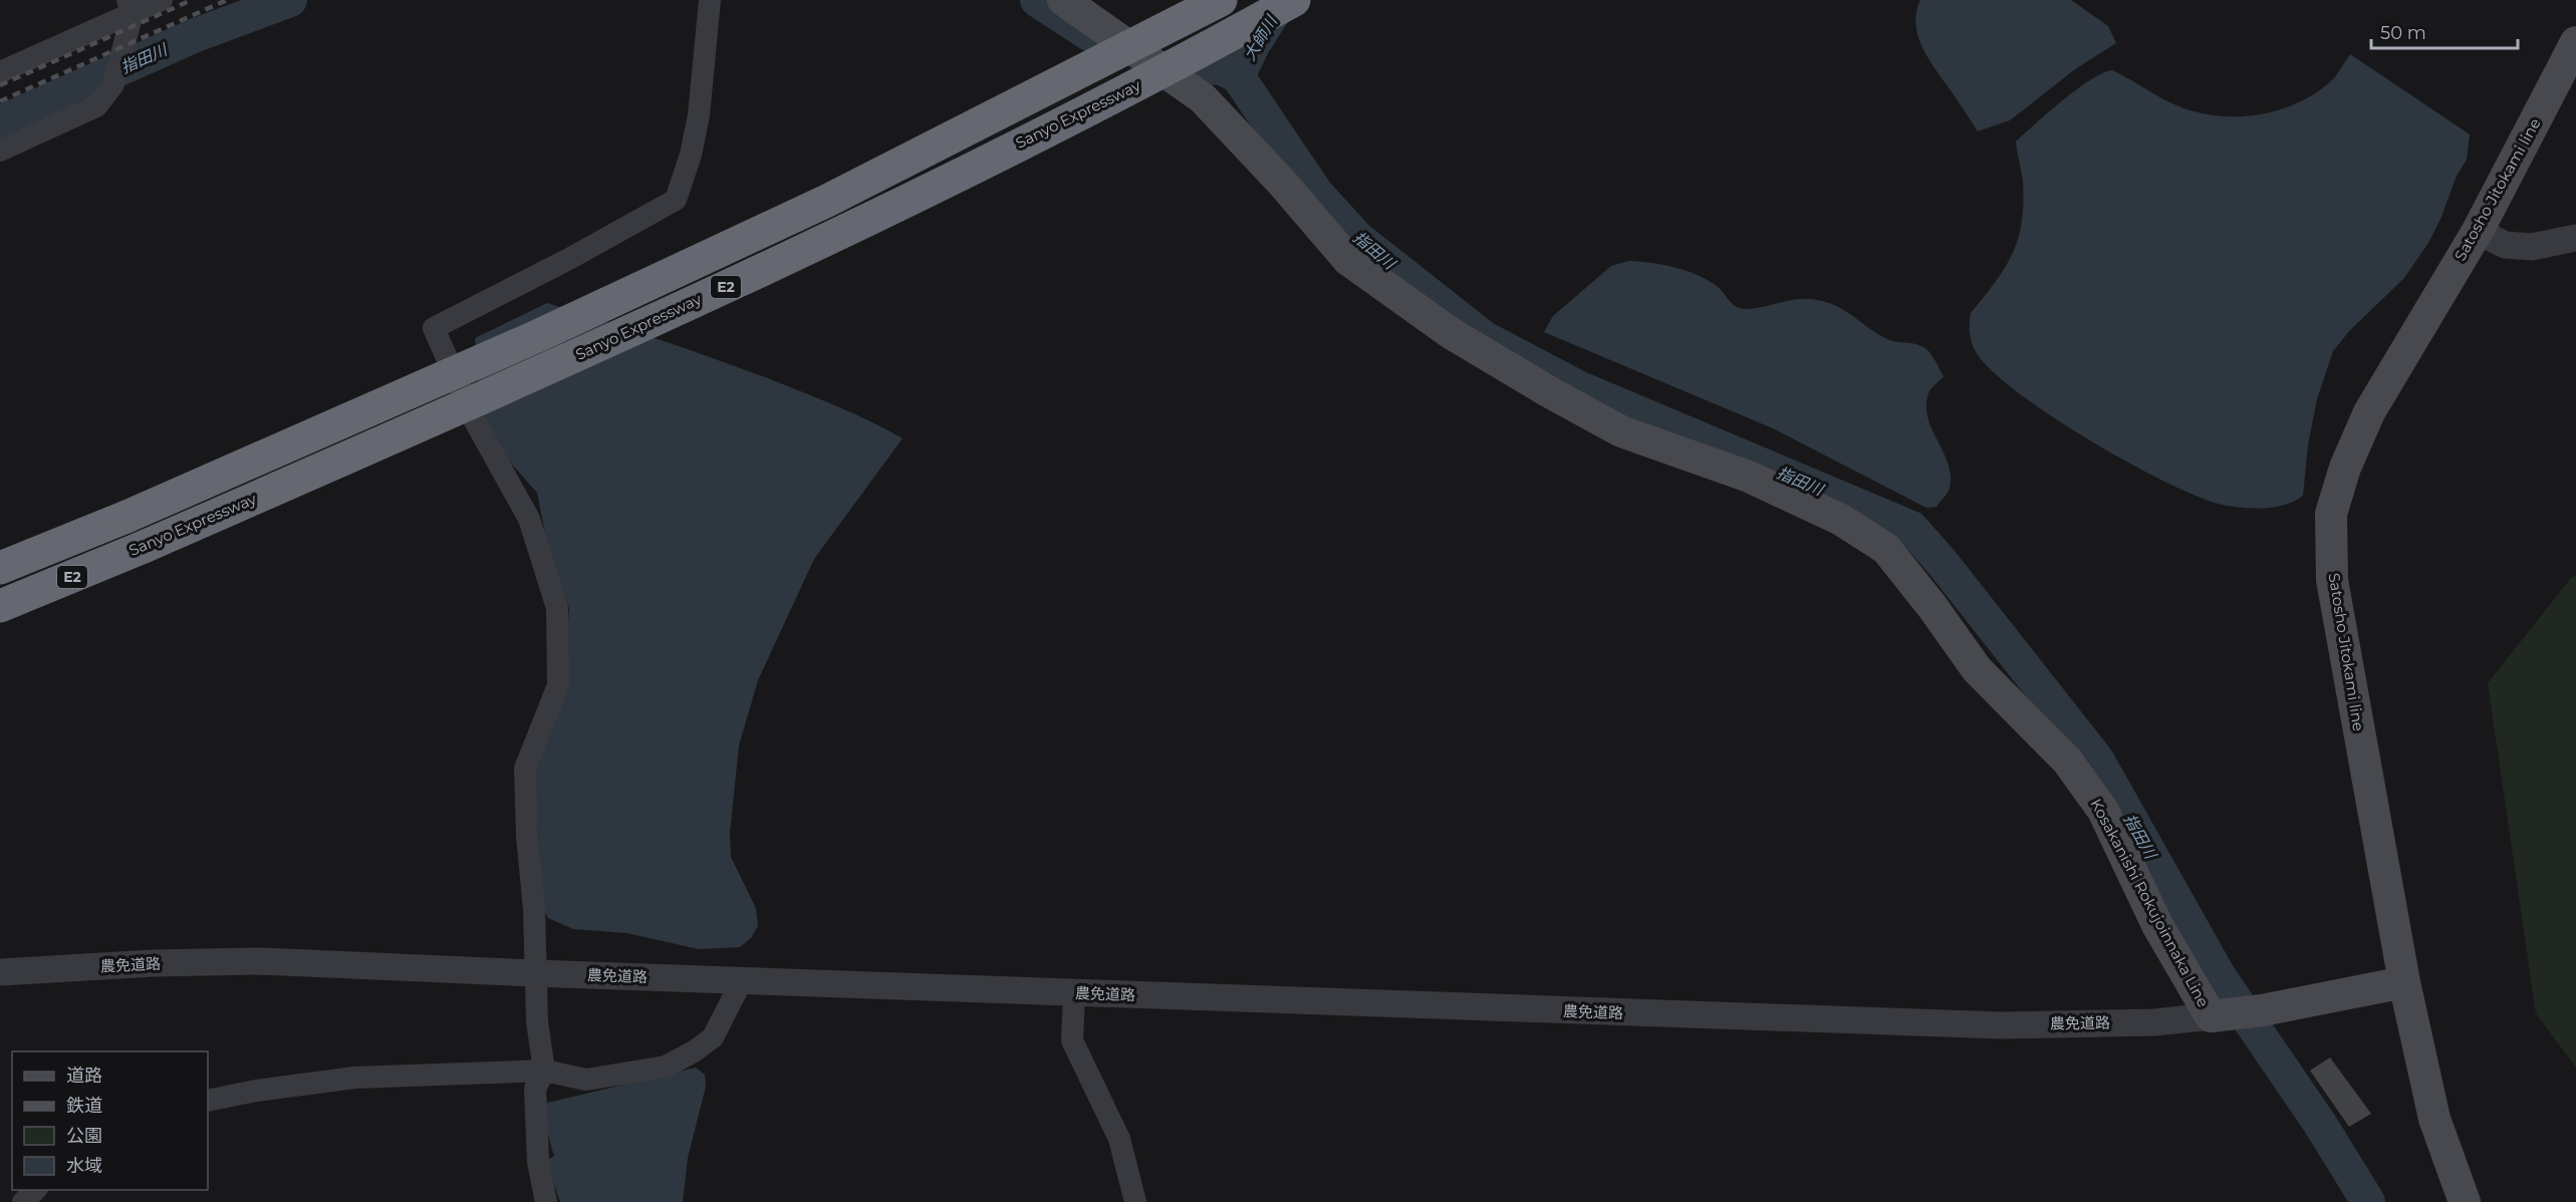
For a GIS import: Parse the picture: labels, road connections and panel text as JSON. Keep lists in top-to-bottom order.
{
  "streets": {
    "highway": ["Sanyo Expressway", "E2"],
    "main road": ["Satosho Jitokami line", "Kosakanishi Rokujoinnaka Line"],
    "street": ["農免道路"]
  },
  "crossings": [
    ["Satosho Jitokami line", "Kosakanishi Rokujoinnaka Line"],
    ["Kosakanishi Rokujoinnaka Line", "農免道路"]
  ],
  "water": ["大師川", "指田川"],
  "legend": [
    "道路",
    "鉄道",
    "公園",
    "水域"
  ],
  "scale_bar": "50 m"
}
